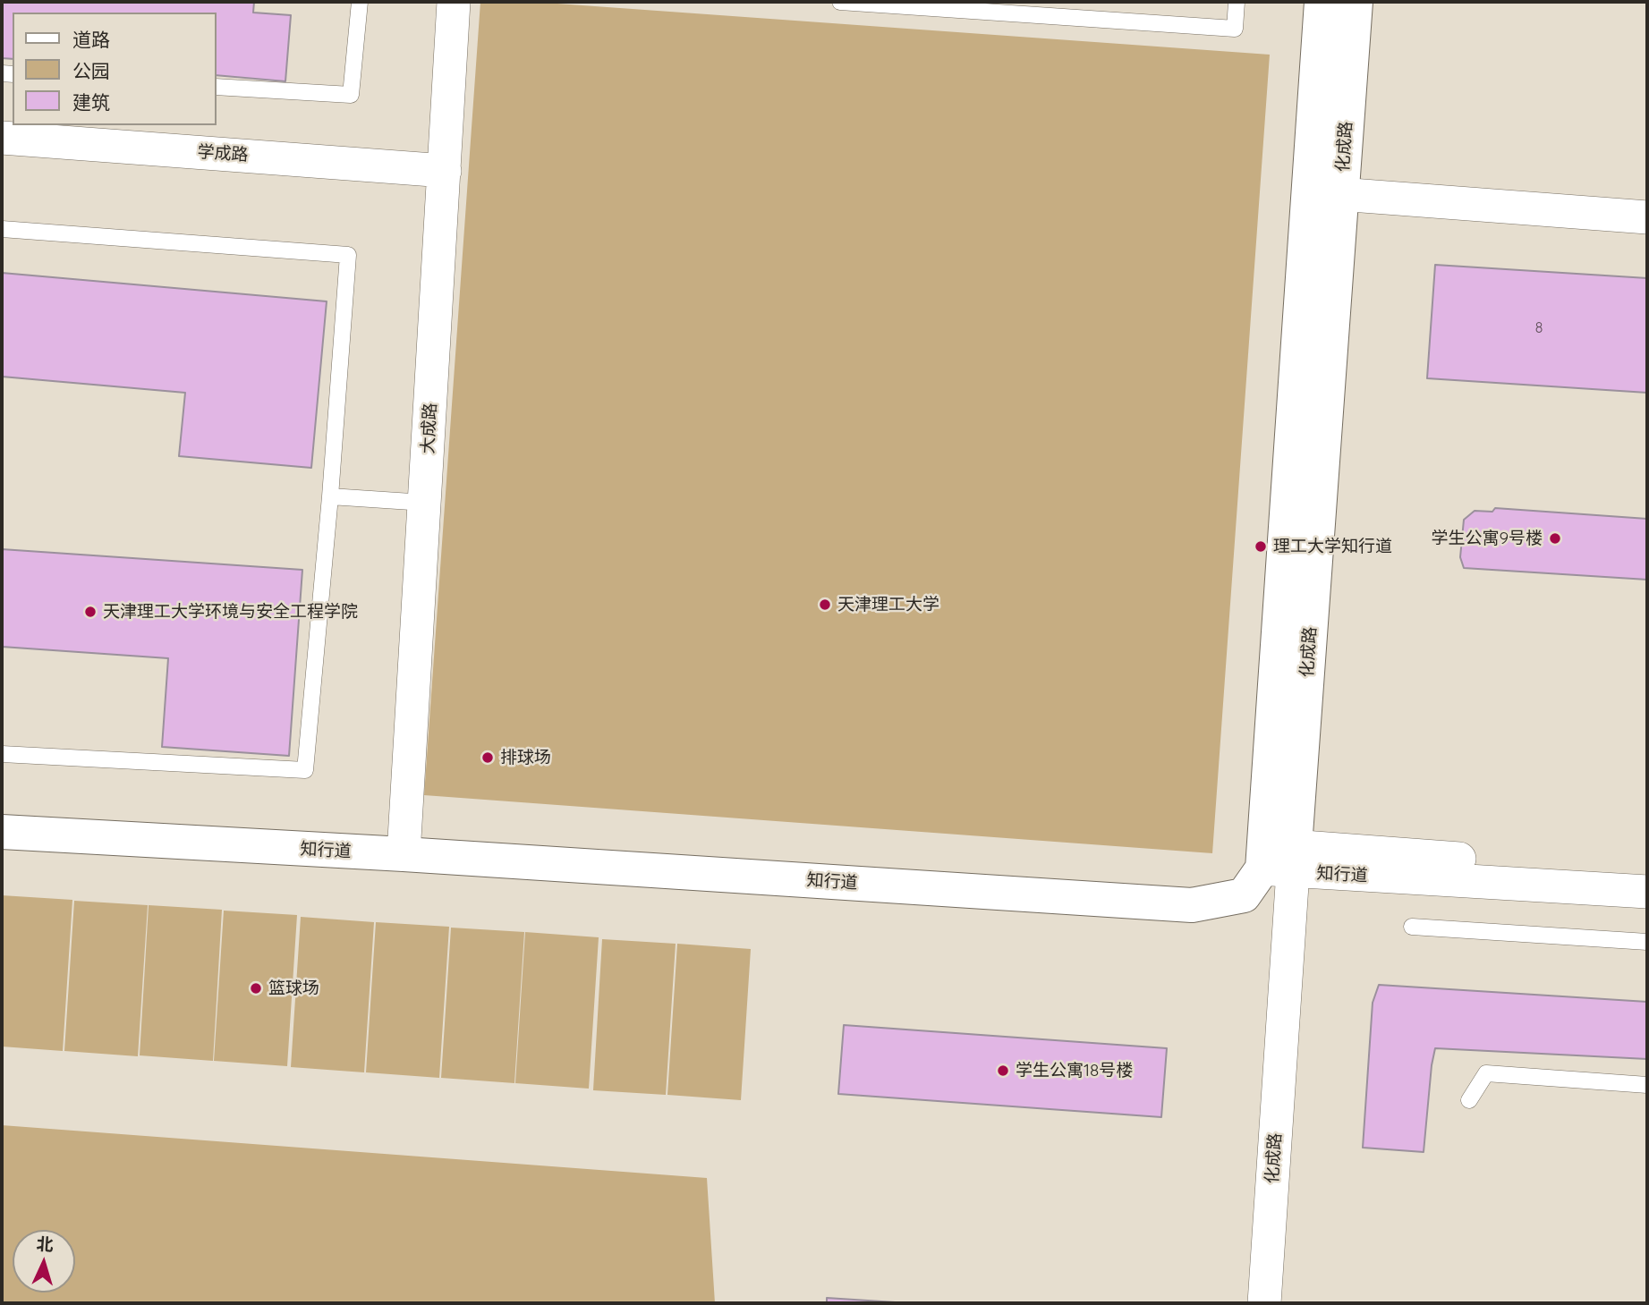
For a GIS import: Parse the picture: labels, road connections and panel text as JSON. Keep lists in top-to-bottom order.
{
  "streets": {
    "street": [
      "化成路",
      "学成路",
      "大成路",
      "知行道"
    ]
  },
  "crossings": [
    ["化成路", "知行道"],
    ["学成路", "大成路"],
    ["大成路", "知行道"]
  ],
  "places": [
    "学生公寓9号楼",
    "理工大学知行道",
    "天津理工大学",
    "天津理工大学环境与安全工程学院",
    "排球场",
    "篮球场",
    "学生公寓18号楼"
  ],
  "house_numbers": ["8"],
  "legend": ["道路", "公园", "建筑"],
  "north": "top"
}
